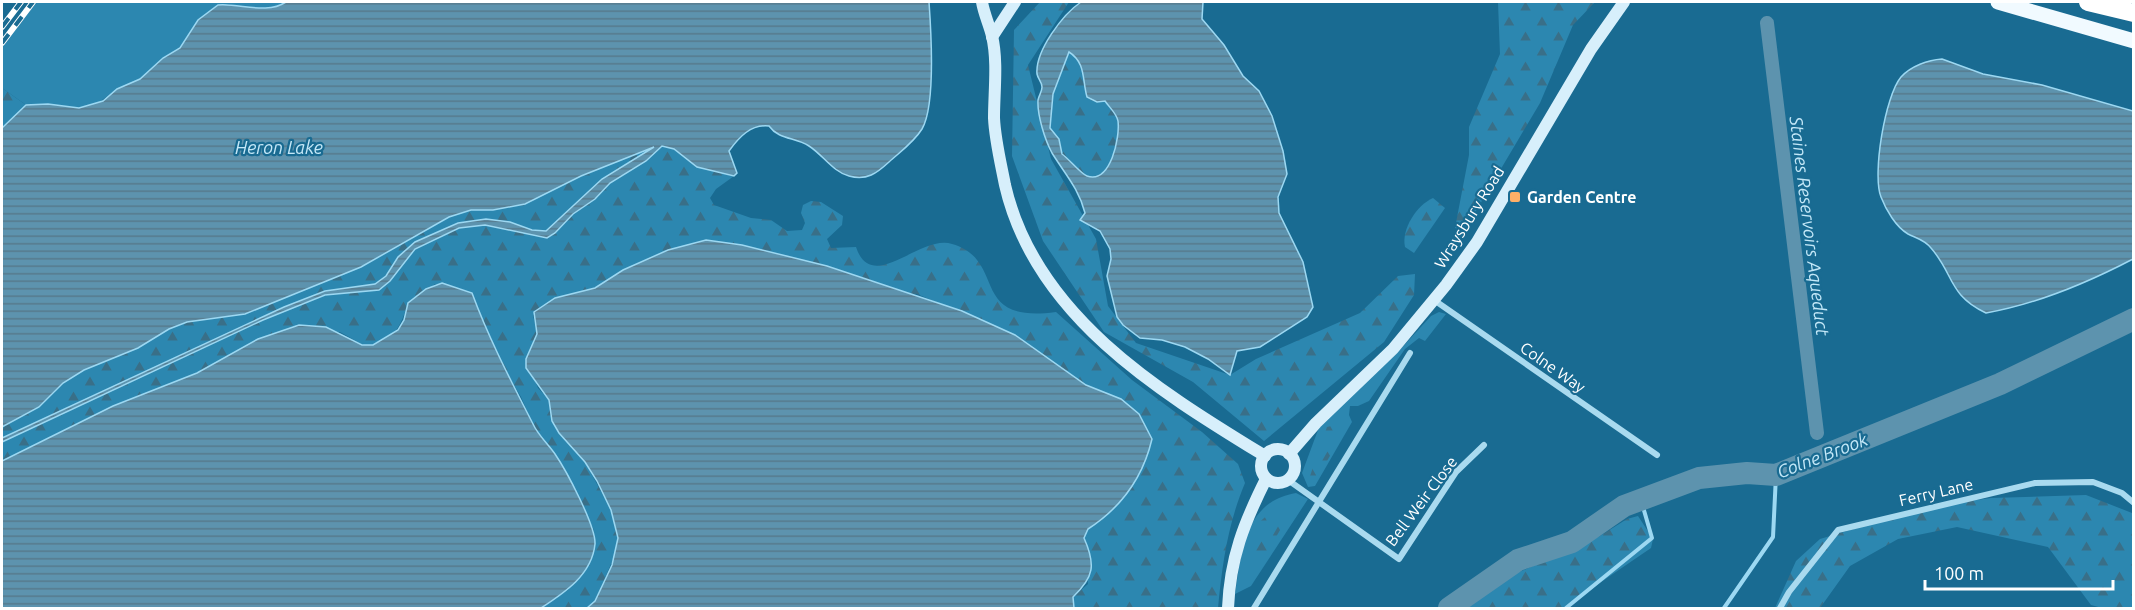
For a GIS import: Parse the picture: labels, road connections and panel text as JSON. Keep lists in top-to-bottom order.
{
  "streets": {
    "main road": ["Wraysbury Road"],
    "street": ["Colne Way", "Ferry Lane", "Bell Weir Close"]
  },
  "crossings": [
    ["Wraysbury Road", "Colne Way"]
  ],
  "water": ["Heron Lake", "Staines Reservoirs Aqueduct", "Colne Brook"],
  "places": {
    "transit": ["Garden Centre"]
  },
  "scale_bar": "100 m"
}
